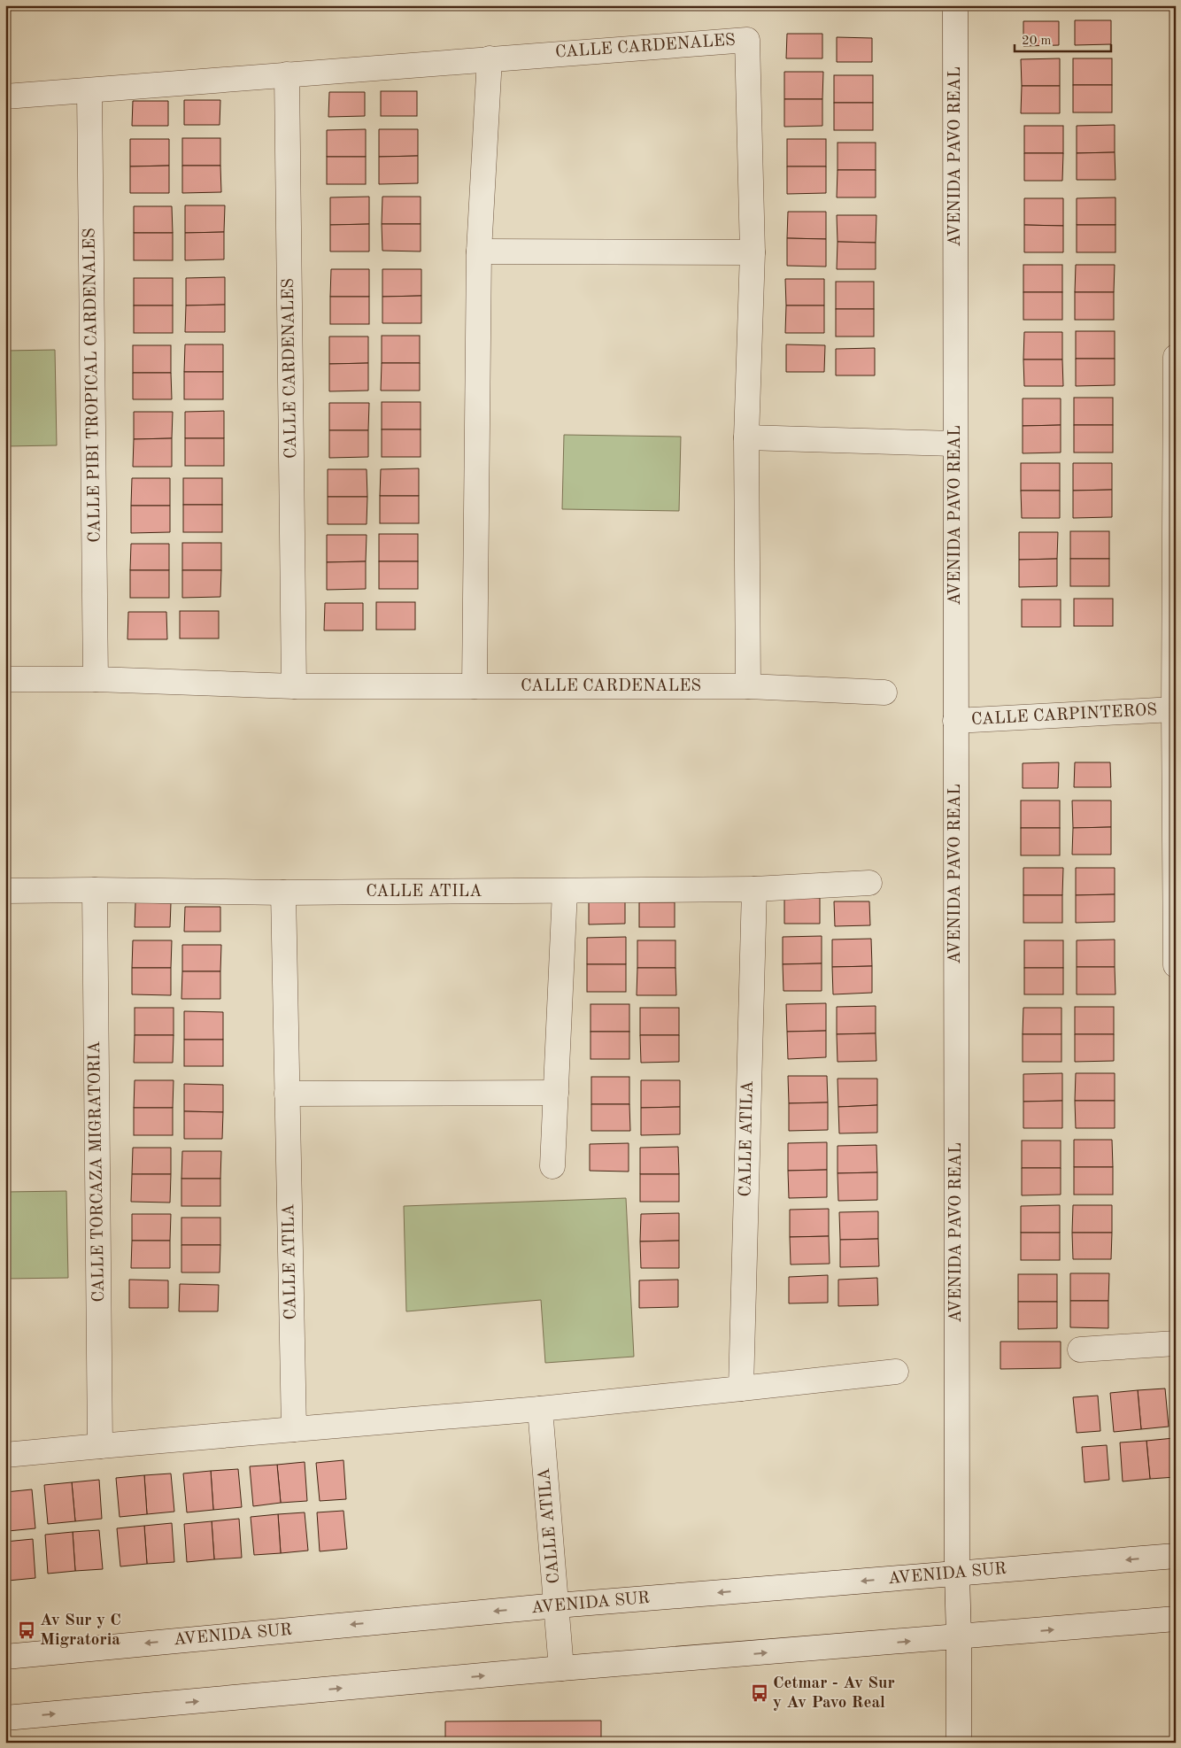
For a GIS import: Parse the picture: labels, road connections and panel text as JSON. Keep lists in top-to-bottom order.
{
  "streets": {
    "street": [
      "CALLE CARDENALES",
      "AVENIDA PAVO REAL",
      "CALLE PIBI TROPICAL CARDENALES",
      "CALLE CARPINTEROS",
      "CALLE ATILA",
      "CALLE TORCAZA MIGRATORIA",
      "AVENIDA SUR"
    ]
  },
  "crossings": [
    ["AVENIDA PAVO REAL", "CALLE CARPINTEROS"],
    ["AVENIDA PAVO REAL", "AVENIDA SUR"],
    ["CALLE ATILA", "CALLE TORCAZA MIGRATORIA"],
    ["CALLE ATILA", "AVENIDA SUR"]
  ],
  "places": {
    "bus stop": ["Av Sur y C Migratoria", "Cetmar - Av Sur y Av Pavo Real"]
  },
  "scale_bar": "20 m"
}
